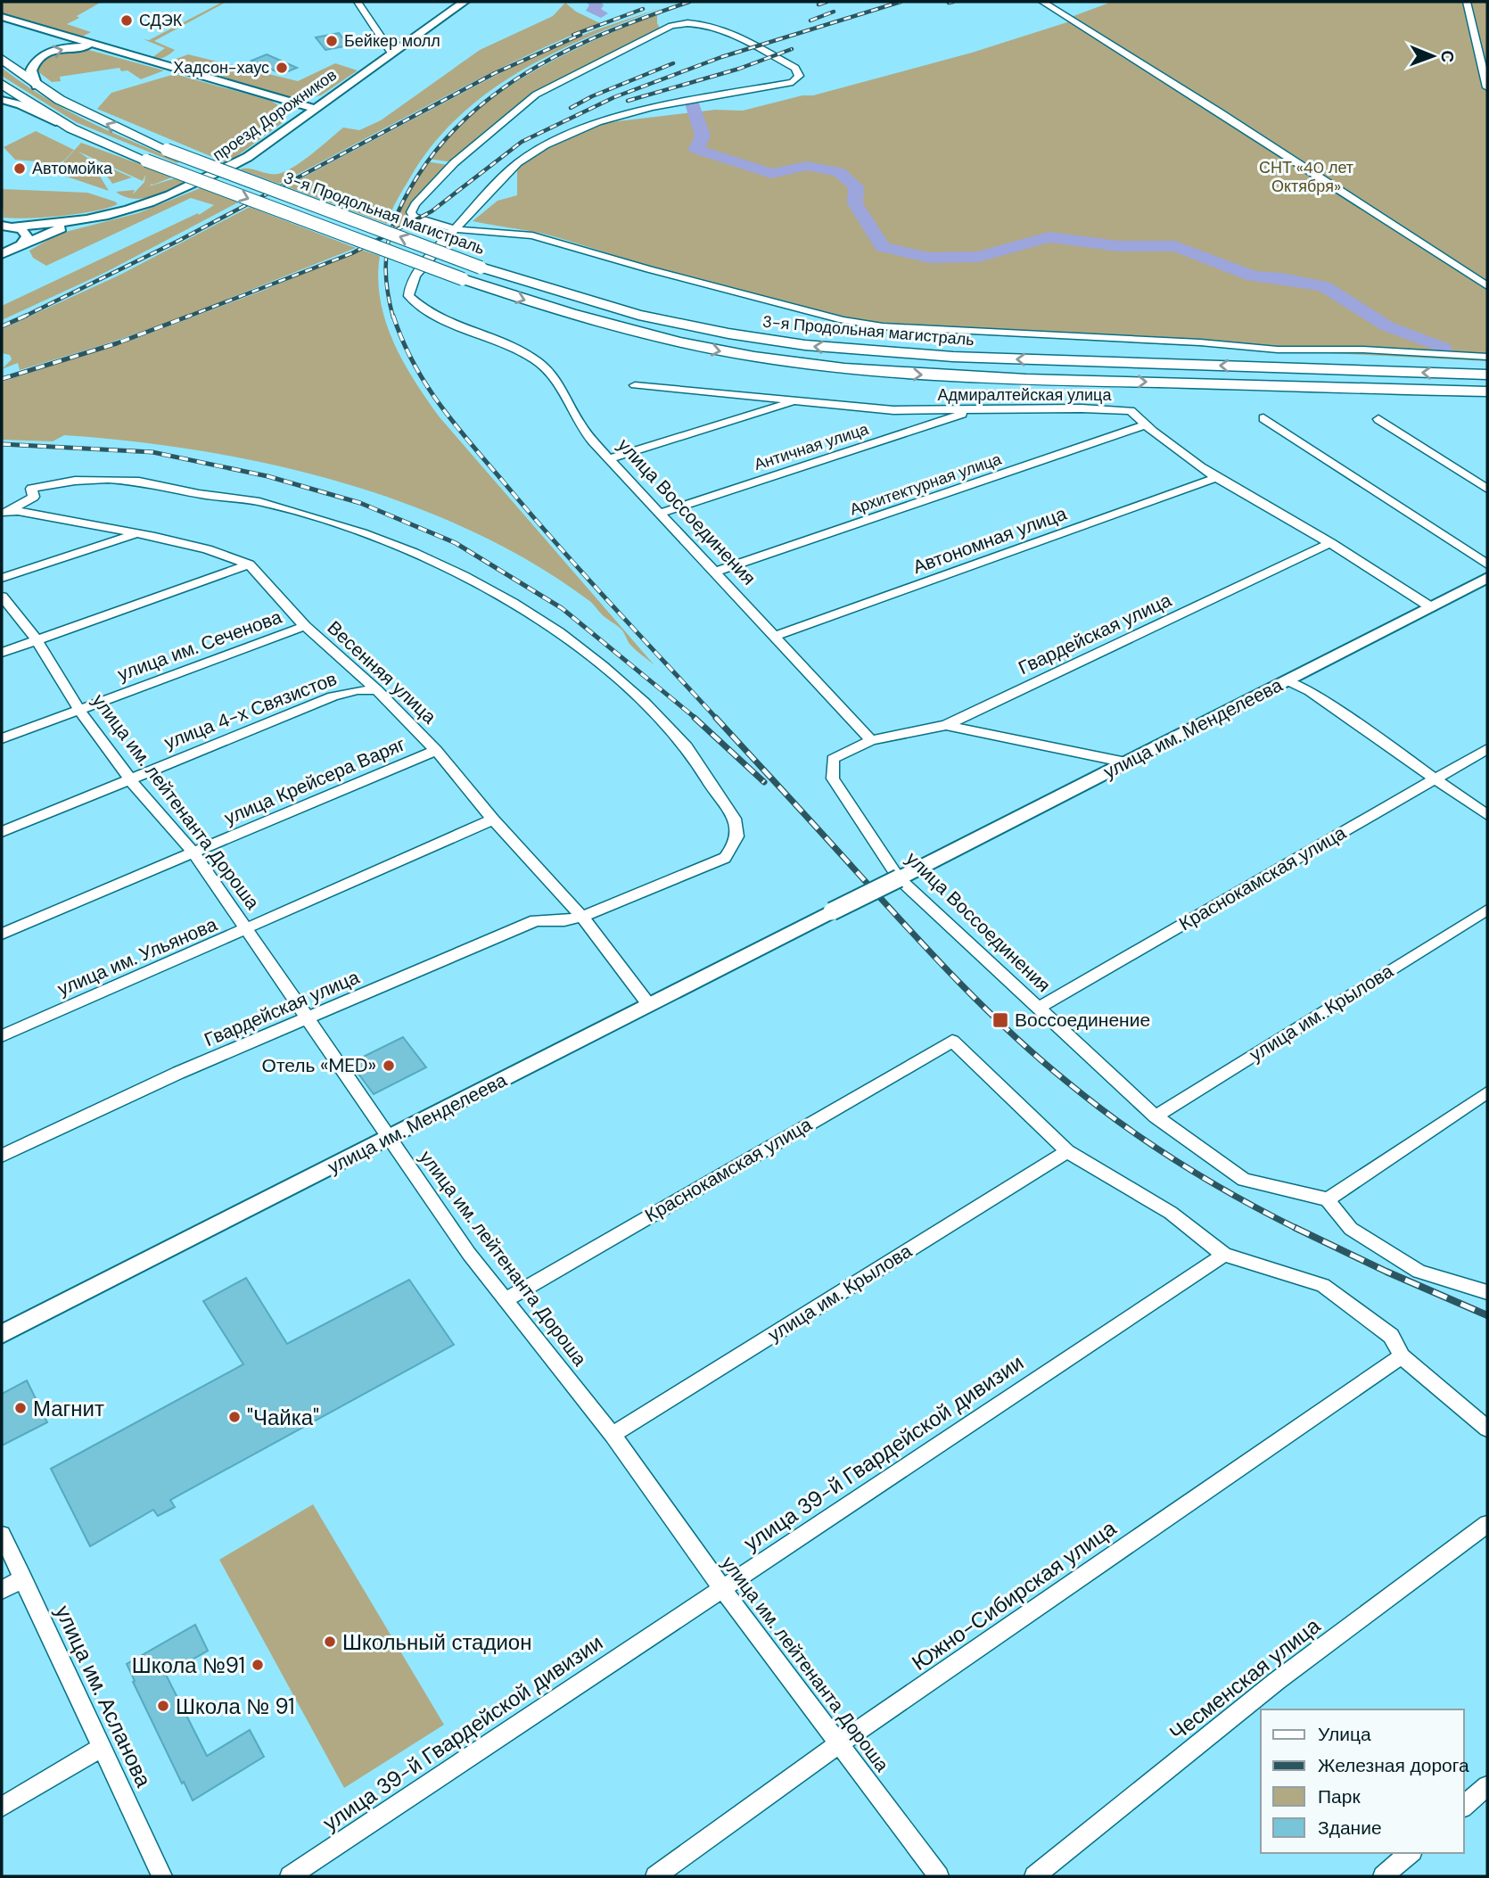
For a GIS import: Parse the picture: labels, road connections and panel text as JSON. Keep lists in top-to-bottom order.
{
  "streets": {
    "highway": ["3-я Продольная магистраль"],
    "main road": ["проезд Дорожников", "улица им. Менделеева"],
    "street": [
      "Адмиралтейская улица",
      "Античная улица",
      "Архитектурная улица",
      "улица Воссоединения",
      "Автономная улица",
      "Гвардейская улица",
      "улица им. Сеченова",
      "Весенняя улица",
      "улица 4-х Связистов",
      "улица Крейсера Варяг",
      "улица им. лейтенанта Дороша",
      "Краснокамская улица",
      "улица им. Ульянова",
      "улица им. Крылова",
      "улица 39-й Гвардейской дивизии",
      "Южно-Сибирская улица",
      "Чесменская улица",
      "улица им. Асланова"
    ]
  },
  "crossings": [
    ["Адмиралтейская улица", "Античная улица"],
    ["Адмиралтейская улица", "Архитектурная улица"],
    ["Адмиралтейская улица", "Автономная улица"],
    ["Адмиралтейская улица", "Гвардейская улица"],
    ["Адмиралтейская улица", "улица им. Менделеева"],
    ["Античная улица", "улица Воссоединения"],
    ["Архитектурная улица", "улица Воссоединения"],
    ["улица Воссоединения", "Автономная улица"],
    ["улица Воссоединения", "Гвардейская улица"],
    ["улица Воссоединения", "улица им. Менделеева"],
    ["улица Воссоединения", "Краснокамская улица"],
    ["улица Воссоединения", "улица им. Крылова"],
    ["Гвардейская улица", "Весенняя улица"],
    ["Гвардейская улица", "улица им. лейтенанта Дороша"],
    ["улица им. Сеченова", "Весенняя улица"],
    ["улица им. Сеченова", "улица им. лейтенанта Дороша"],
    ["Весенняя улица", "улица 4-х Связистов"],
    ["Весенняя улица", "улица им. Менделеева"],
    ["Весенняя улица", "улица Крейсера Варяг"],
    ["Весенняя улица", "улица им. Ульянова"],
    ["улица 4-х Связистов", "улица им. лейтенанта Дороша"],
    ["улица им. Менделеева", "улица им. лейтенанта Дороша"],
    ["улица Крейсера Варяг", "улица им. лейтенанта Дороша"],
    ["улица им. лейтенанта Дороша", "Краснокамская улица"],
    ["улица им. лейтенанта Дороша", "улица им. Ульянова"],
    ["улица им. лейтенанта Дороша", "улица им. Крылова"],
    ["улица им. лейтенанта Дороша", "улица 39-й Гвардейской дивизии"],
    ["улица им. лейтенанта Дороша", "Южно-Сибирская улица"],
    ["Краснокамская улица", "улица им. Крылова"]
  ],
  "parks": ["СНТ «40 лет Октября»"],
  "places": {
    "other": [
      "СДЭК",
      "Бейкер молл",
      "Хадсон-хаус",
      "Автомойка",
      "Отель «MED»",
      "Магнит",
      "\"Чайка\"",
      "Школьный стадион",
      "Школа №91",
      "Школа № 91"
    ],
    "transit": ["Воссоединение"]
  },
  "legend": [
    "Улица",
    "Железная дорога",
    "Парк",
    "Здание"
  ],
  "north": "right"
}
